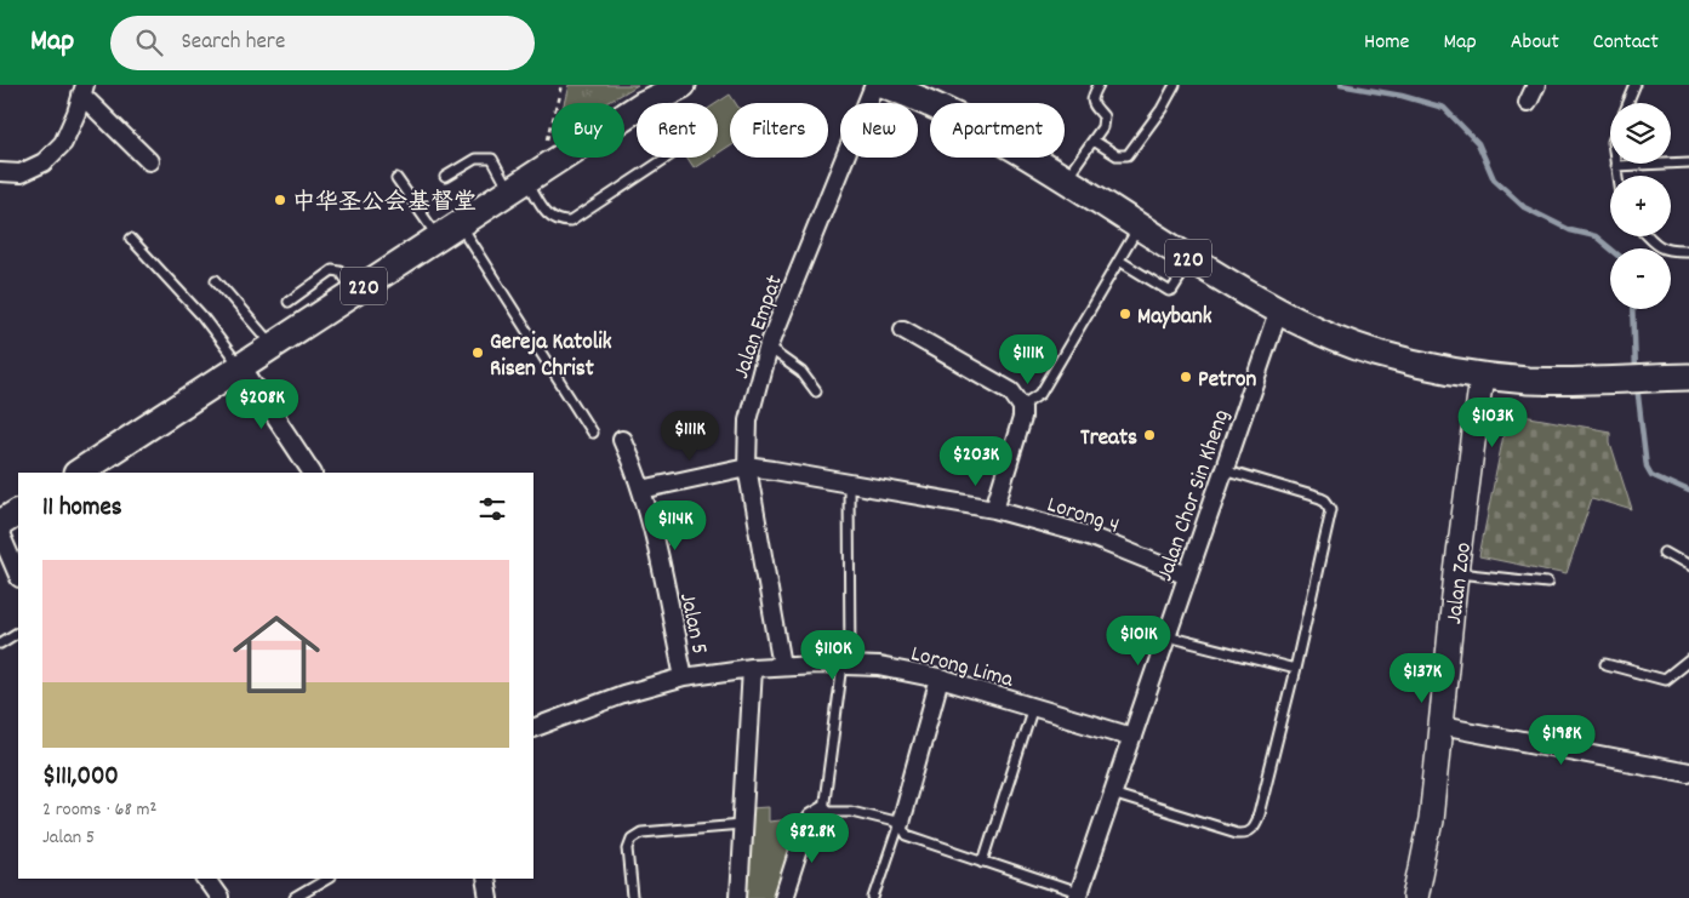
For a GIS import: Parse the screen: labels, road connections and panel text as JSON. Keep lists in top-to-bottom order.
{
  "streets": {
    "main road": ["220", "Jalan Zoo"],
    "street": [
      "Jalan Empat",
      "Jalan Chor Sin Kheng",
      "Lorong 4",
      "Jalan 5",
      "Lorong Lima"
    ]
  },
  "crossings": [
    ["220", "Jalan Chor Sin Kheng"],
    ["220", "Jalan Zoo"],
    ["Jalan Empat", "Lorong 4"],
    ["Jalan Empat", "Lorong Lima"],
    ["Jalan Chor Sin Kheng", "Lorong 4"],
    ["Jalan Chor Sin Kheng", "Lorong Lima"],
    ["Jalan 5", "Lorong Lima"]
  ],
  "places": [
    "中华圣公会基督堂",
    "Maybank",
    "Gereja Katolik Risen Christ",
    "Petron",
    "Treats"
  ],
  "page": {
    "header": "Map",
    "search": "Search here",
    "nav": [
      "Home",
      "Map",
      "About",
      "Contact"
    ],
    "map_buttons": ["+", "−"],
    "chip": [
      "Buy",
      "Rent",
      "Filters",
      "New",
      "Apartment"
    ],
    "price": [
      "$111K",
      "$208K",
      "$103K",
      "$111K",
      "$203K",
      "$114K",
      "$101K",
      "$110K",
      "$137K",
      "$198K",
      "$82.8K"
    ],
    "heading": "11 homes",
    "list": [
      {
        "name": "$111,000",
        "note": "2 rooms · 68 m² · Jalan 5"
      }
    ]
  }
}
